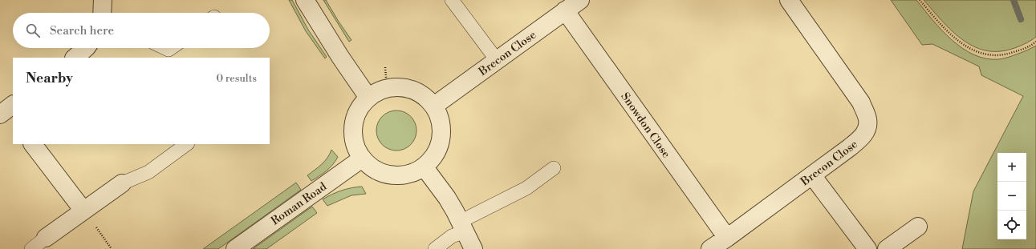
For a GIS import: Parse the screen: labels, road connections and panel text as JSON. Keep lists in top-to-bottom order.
{
  "streets": {
    "street": ["Brecon Close", "Snowdon Close", "Roman Road"]
  },
  "crossings": [
    ["Brecon Close", "Snowdon Close"],
    ["Brecon Close", "Roman Road"]
  ],
  "page": {
    "search": "Search here",
    "heading": ["Nearby", "0 results"],
    "map_buttons": ["+", "−"]
  }
}
